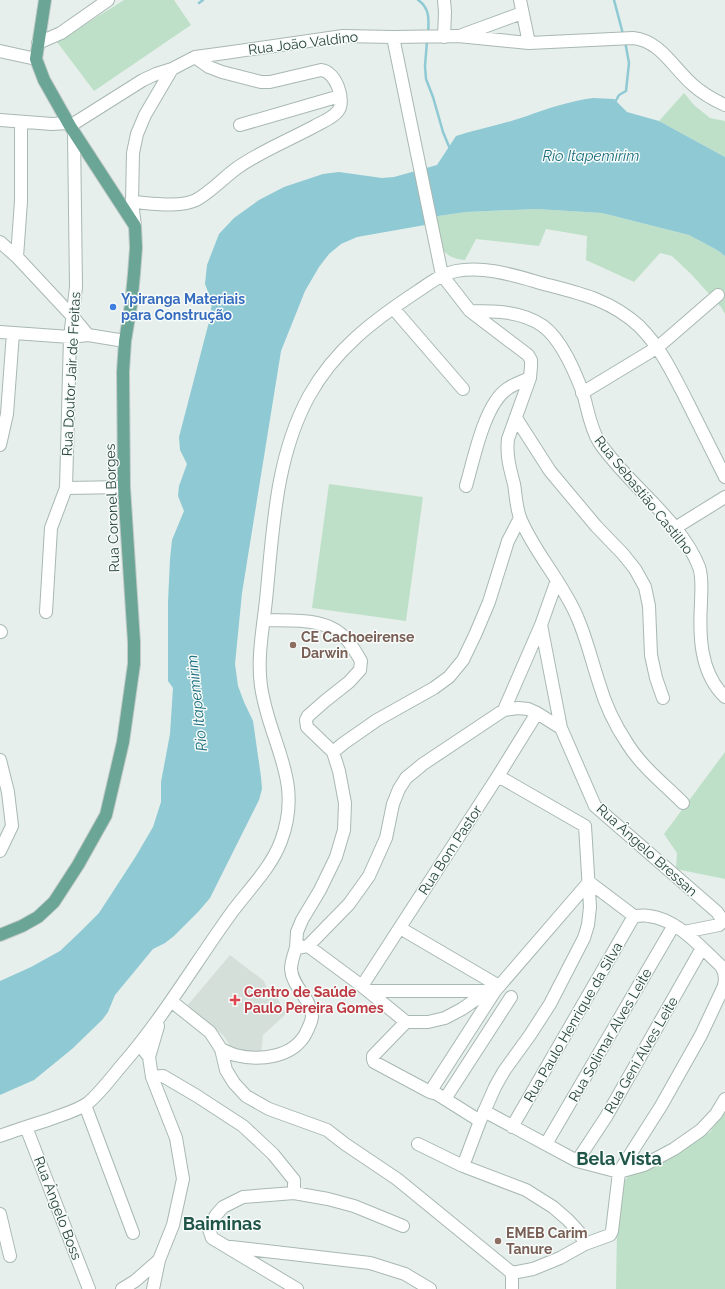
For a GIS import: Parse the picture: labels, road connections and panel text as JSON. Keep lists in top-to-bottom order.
{
  "streets": {
    "main road": ["Rua Coronel Borges"],
    "street": [
      "Rua João Valdino",
      "Rua Doutor Jair de Freitas",
      "Rua Sebastião Castilho",
      "Rua Bom Pastor",
      "Rua Ângelo Bressan",
      "Rua Paulo Henrique da Silva",
      "Rua Solimar Alves Leite",
      "Rua Geni Alves Leite",
      "Rua Ângelo Boss"
    ]
  },
  "districts": ["Bela Vista", "Baiminas"],
  "water": ["Rio Itapemirim"],
  "places": {
    "other": ["Ypiranga Materiais para Construção", "CE Cachoeirense Darwin", "EMEB Carim Tanure"],
    "health": ["Centro de Saúde Paulo Pereira Gomes"]
  }
}
